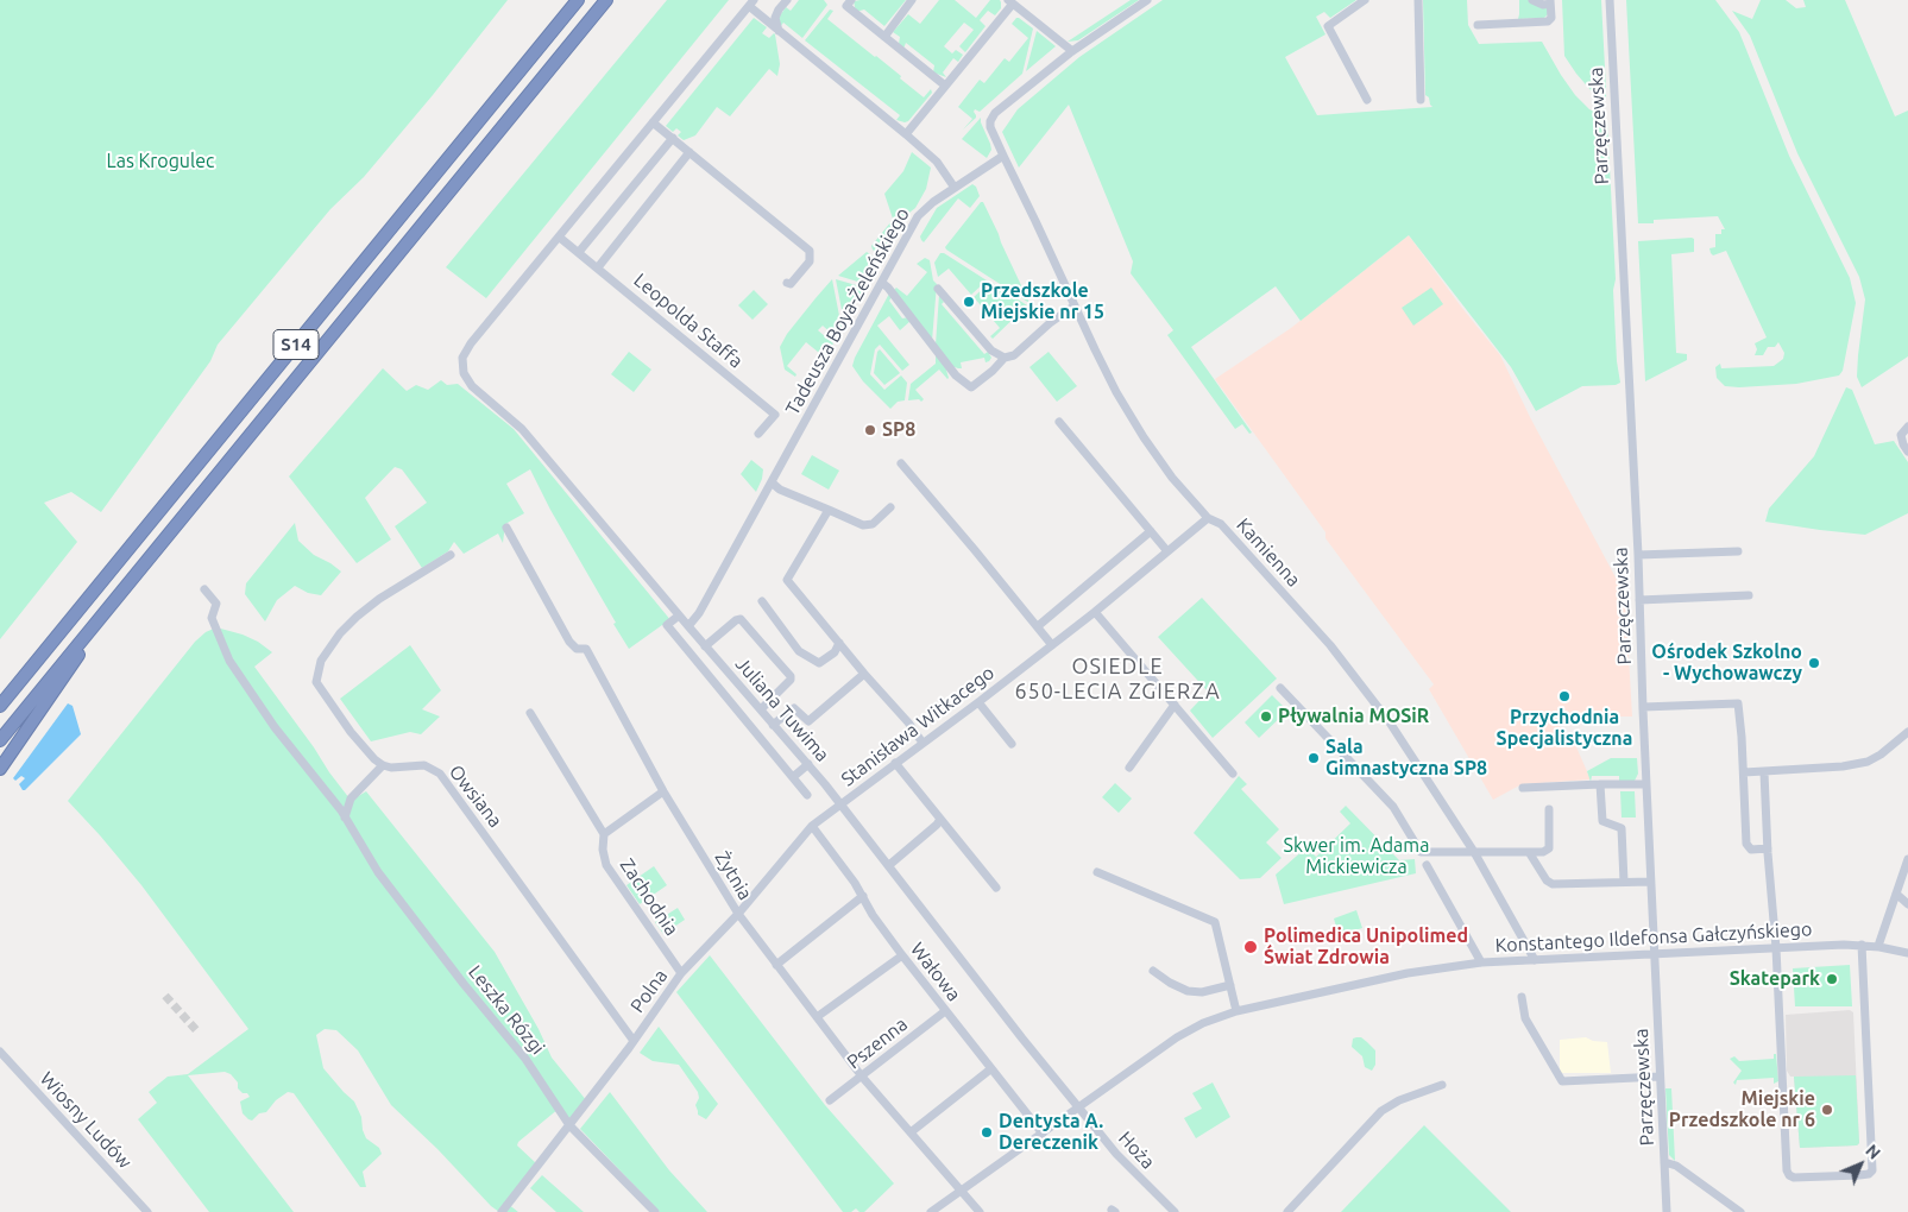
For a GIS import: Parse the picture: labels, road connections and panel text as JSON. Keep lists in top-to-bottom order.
{
  "streets": {
    "highway": ["S14"],
    "street": [
      "Parzęczewska",
      "Tadeusza Boya-Żeleńskiego",
      "Leopolda Staffa",
      "Kamienna",
      "Juliana Tuwima",
      "Stanisława Witkacego",
      "Owsiana",
      "Żytnia",
      "Zachodnia",
      "Konstantego Ildefonsa Gałczyńskiego",
      "Wałowa",
      "Polna",
      "Leszka Rózgi",
      "Pszenna",
      "Wiosny Ludów",
      "Hoża"
    ]
  },
  "crossings": [
    ["Parzęczewska", "Konstantego Ildefonsa Gałczyńskiego"],
    ["Tadeusza Boya-Żeleńskiego", "Kamienna"],
    ["Tadeusza Boya-Żeleńskiego", "Juliana Tuwima"],
    ["Leopolda Staffa", "Juliana Tuwima"],
    ["Kamienna", "Stanisława Witkacego"],
    ["Kamienna", "Konstantego Ildefonsa Gałczyńskiego"],
    ["Juliana Tuwima", "Stanisława Witkacego"],
    ["Juliana Tuwima", "Konstantego Ildefonsa Gałczyńskiego"],
    ["Juliana Tuwima", "Polna"],
    ["Juliana Tuwima", "Hoża"],
    ["Stanisława Witkacego", "Polna"],
    ["Owsiana", "Polna"],
    ["Żytnia", "Konstantego Ildefonsa Gałczyńskiego"],
    ["Żytnia", "Polna"],
    ["Żytnia", "Pszenna"],
    ["Zachodnia", "Polna"],
    ["Konstantego Ildefonsa Gałczyńskiego", "Wałowa"],
    ["Konstantego Ildefonsa Gałczyńskiego", "Hoża"],
    ["Wałowa", "Polna"],
    ["Wałowa", "Pszenna"],
    ["Polna", "Leszka Rózgi"]
  ],
  "districts": ["OSIEDLE 650-LECIA ZGIERZA"],
  "parks": ["Las Krogulec", "Skwer im. Adama Mickiewicza"],
  "places": [
    "Przedszkole Miejskie nr 15",
    "SP8",
    "Ośrodek Szkolno - Wychowawczy",
    "Przychodnia Specjalistyczna",
    "Pływalnia MOSiR",
    "Sala Gimnastyczna SP8",
    "Polimedica Unipolimed Świat Zdrowia",
    "Skatepark",
    "Miejskie Przedszkole nr 6",
    "Dentysta A. Dereczenik"
  ],
  "north": "top right"
}
